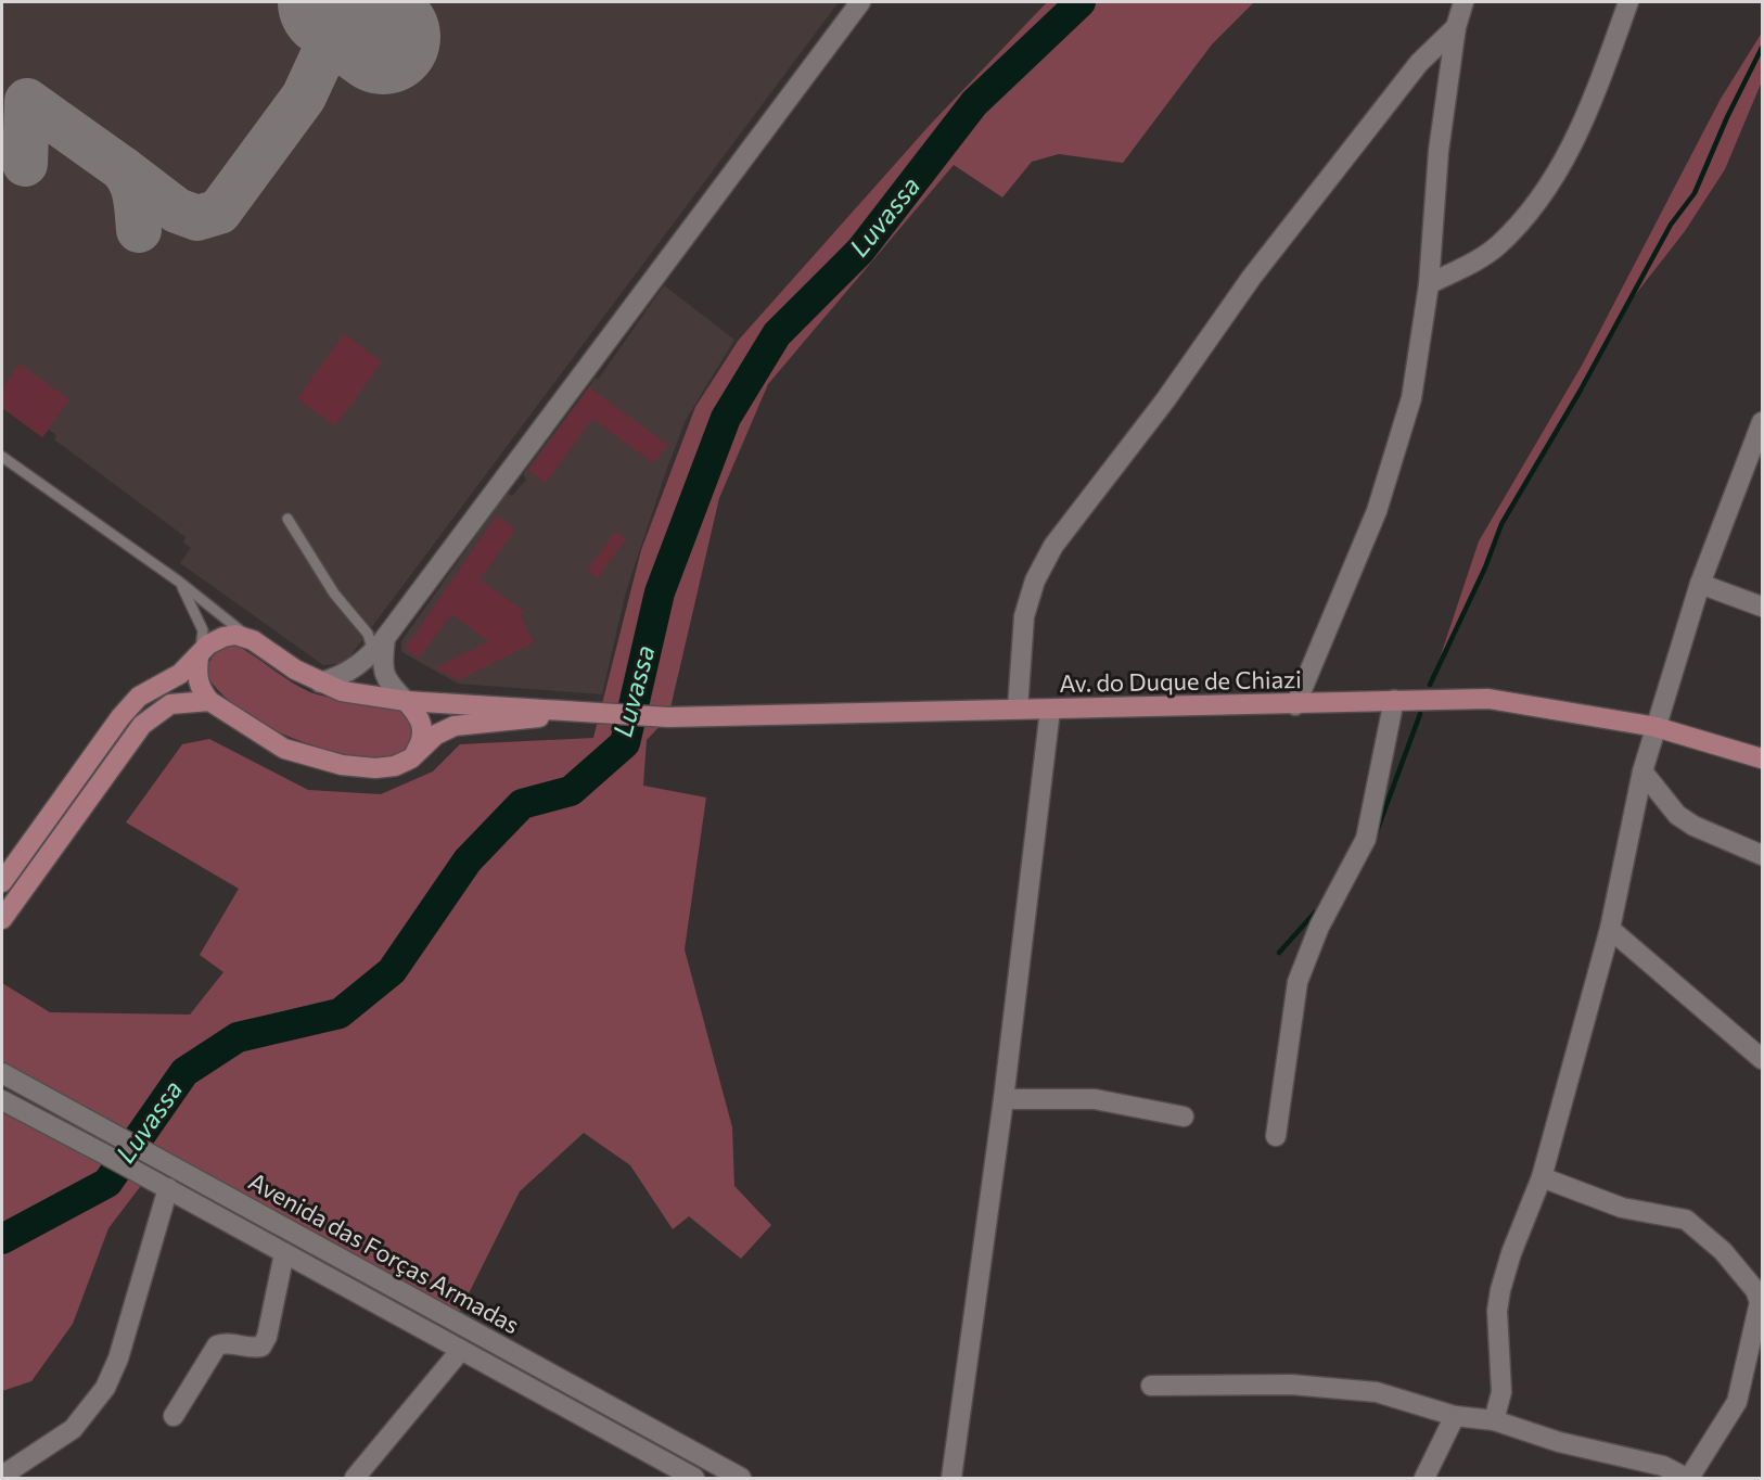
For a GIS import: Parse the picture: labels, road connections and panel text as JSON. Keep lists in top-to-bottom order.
{
  "streets": {
    "main road": ["Av. do Duque de Chiazi"],
    "street": ["Avenida das Forças Armadas"]
  },
  "water": ["Luvassa"]
}
